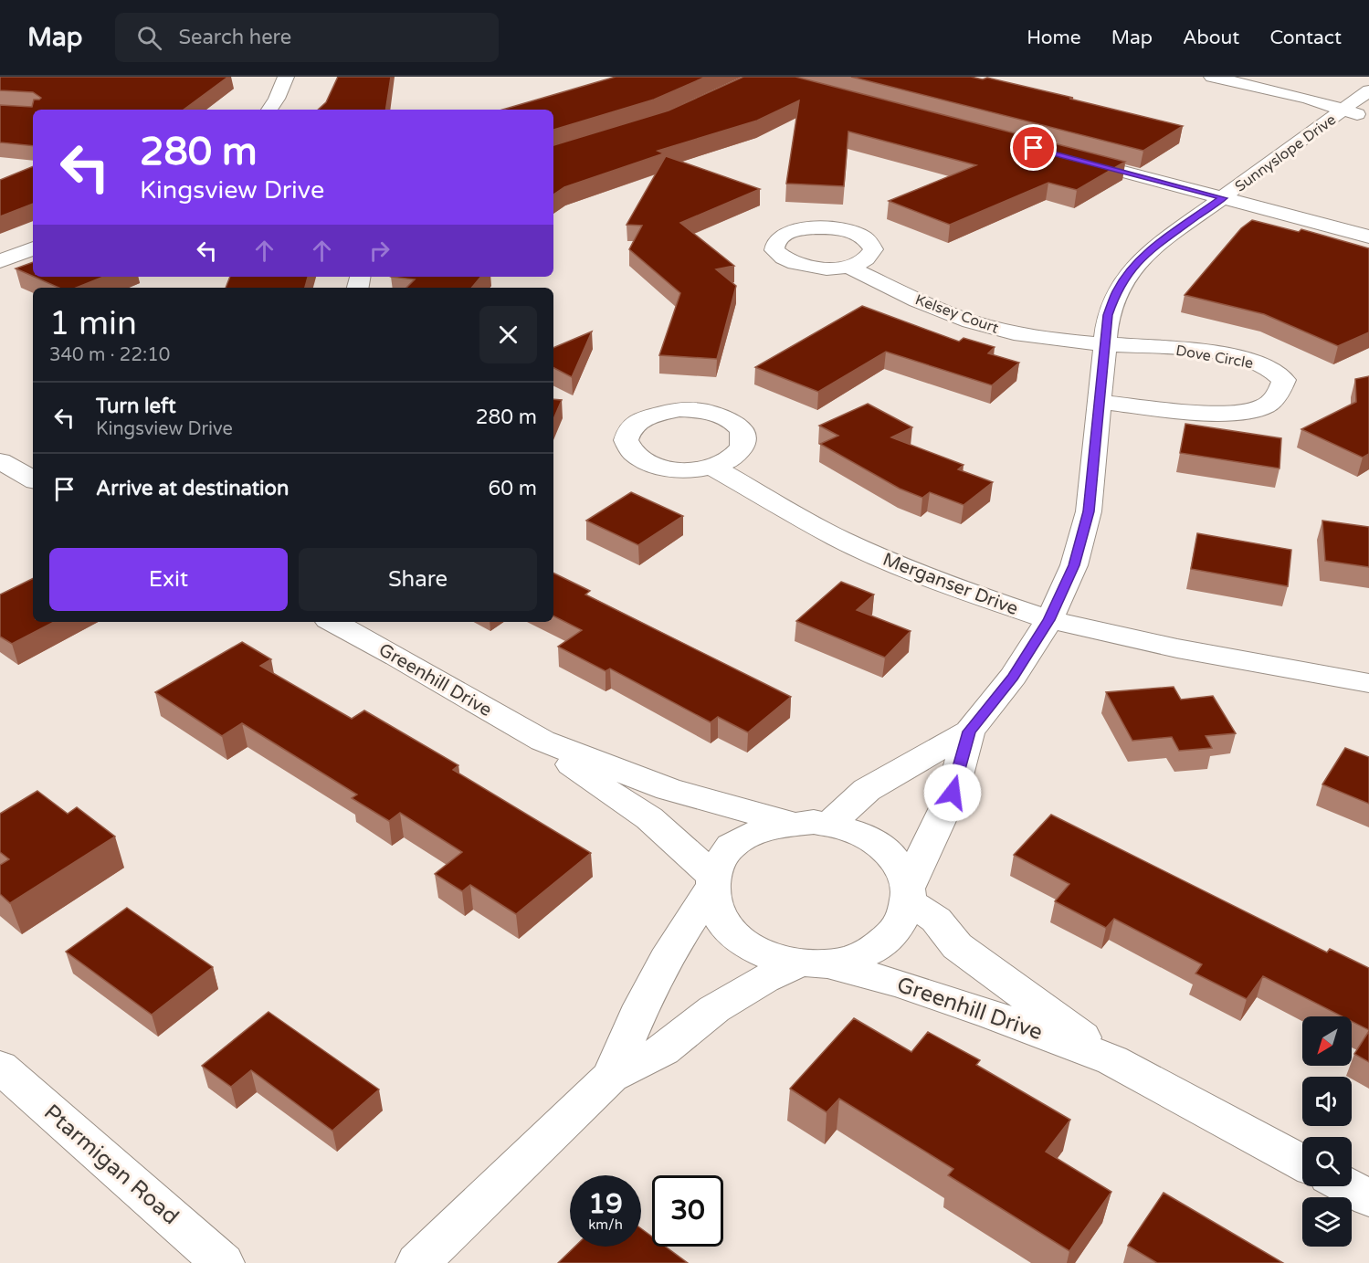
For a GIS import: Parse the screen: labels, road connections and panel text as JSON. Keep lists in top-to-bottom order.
{
  "streets": {
    "street": [
      "Sunnyslope Drive",
      "Kelsey Court",
      "Dove Circle",
      "Merganser Drive",
      "Greenhill Drive",
      "Ptarmigan Road"
    ]
  },
  "crossings": [
    ["Sunnyslope Drive", "Kelsey Court"],
    ["Sunnyslope Drive", "Dove Circle"],
    ["Sunnyslope Drive", "Merganser Drive"],
    ["Sunnyslope Drive", "Greenhill Drive"],
    ["Kelsey Court", "Dove Circle"]
  ],
  "north": "bottom left",
  "page": {
    "header": "Map",
    "search": "Search here",
    "nav": [
      "Home",
      "Map",
      "About",
      "Contact"
    ],
    "turn": ["280 m", "Kingsview Drive"],
    "heading": ["1 min", "340 m · 22:10"],
    "list": [
      {
        "name": "Turn left",
        "note": "Kingsview Drive",
        "value": "280 m"
      },
      {
        "name": "Arrive at destination",
        "value": "60 m"
      }
    ],
    "buttons": ["Exit", "Share"],
    "speed": "19 km/h",
    "limit": "30"
  }
}
